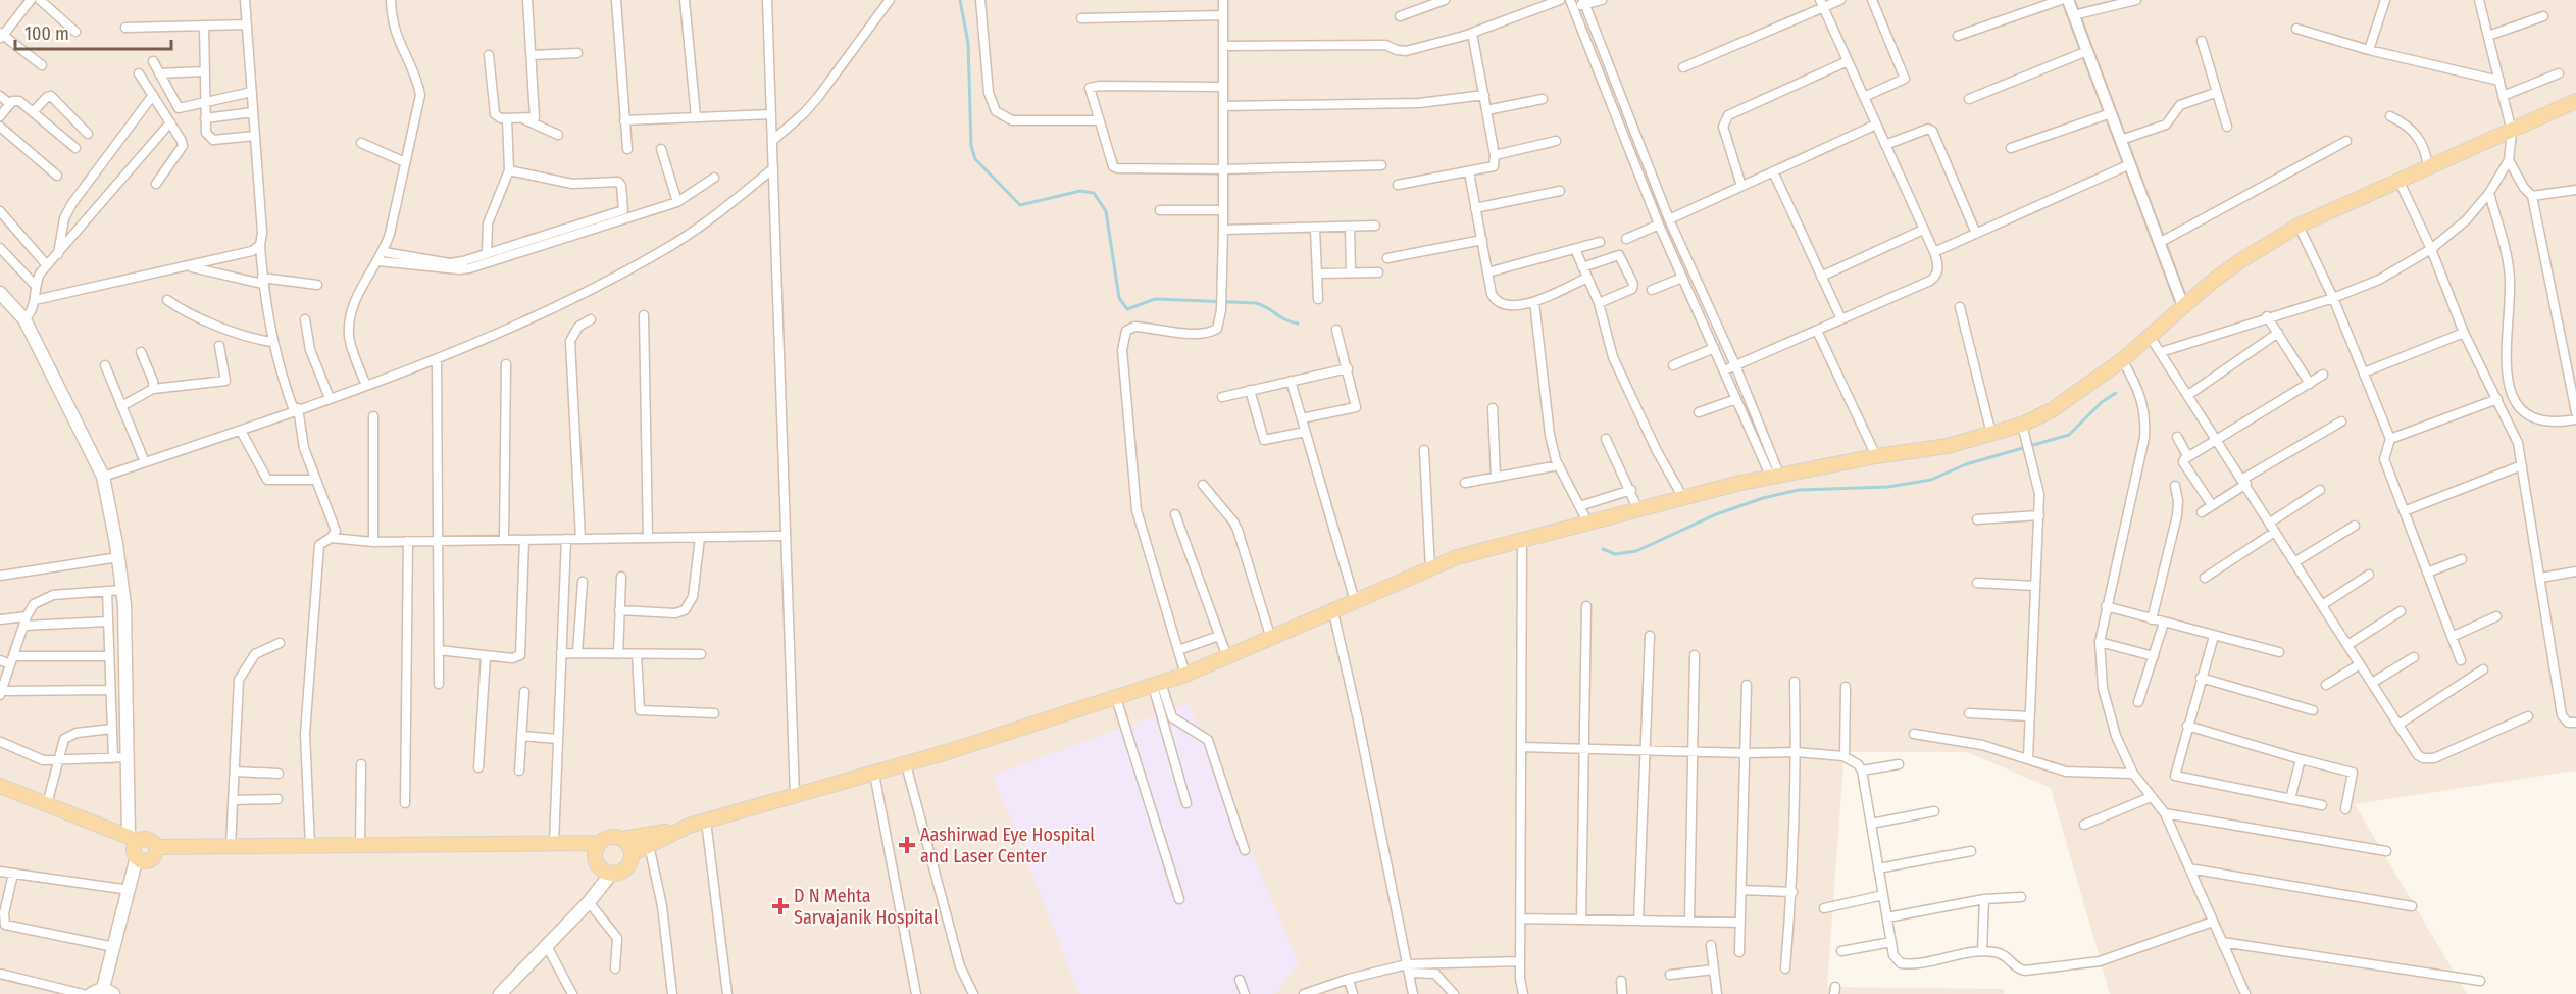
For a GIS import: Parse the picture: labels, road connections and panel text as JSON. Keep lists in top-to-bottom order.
{
  "places": {
    "health": ["Aashirwad Eye Hospital and Laser Center", "D N Mehta Sarvajanik Hospital"]
  },
  "scale_bar": "100 m"
}
